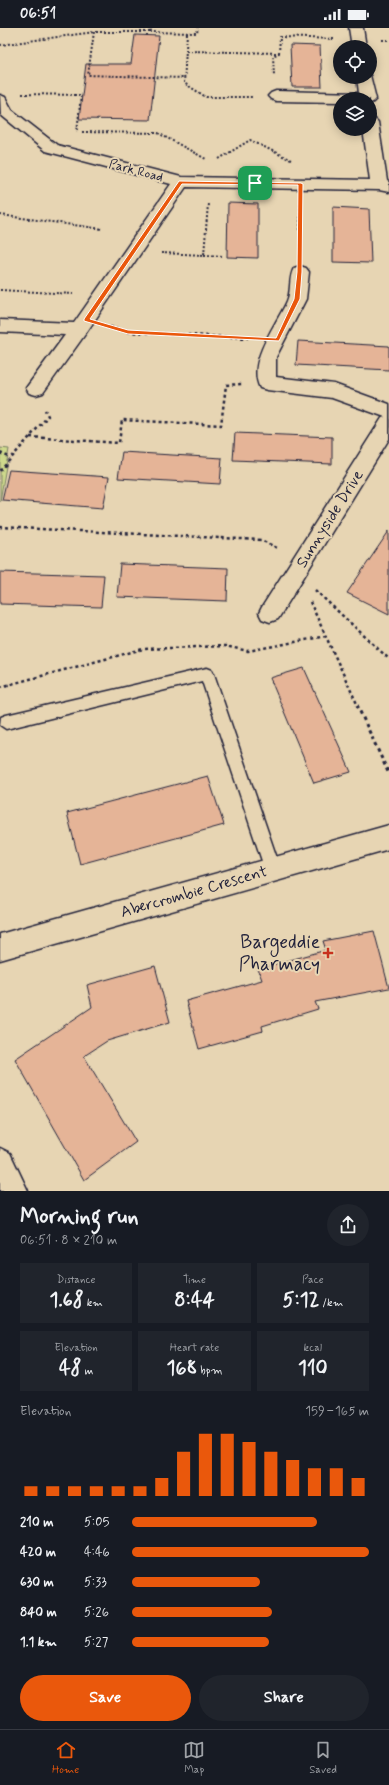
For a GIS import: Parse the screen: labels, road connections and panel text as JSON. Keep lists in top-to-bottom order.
{
  "streets": {
    "street": ["Park Road", "Sunnyside Drive", "Abercrombie Crescent"]
  },
  "places": {
    "health": ["Bargeddie Pharmacy"]
  },
  "page": {
    "status": "06:51",
    "heading": ["Morning run", "06:51 · 8 × 210 m"],
    "stats": [
      ["Distance", "1.68 km"],
      ["Time", "8:44"],
      ["Pace", "5:12 /km"],
      ["Elevation", "48 m"],
      ["Heart rate", "168 bpm"],
      ["kcal", "110"]
    ],
    "chart": ["Elevation", "159–165 m"],
    "list": [
      {
        "name": "210 m",
        "note": "5:05"
      },
      {
        "name": "420 m",
        "note": "4:46"
      },
      {
        "name": "630 m",
        "note": "5:33"
      },
      {
        "name": "840 m",
        "note": "5:26"
      },
      {
        "name": "1.1 km",
        "note": "5:27"
      }
    ],
    "buttons": ["Save", "Share"],
    "tabs": ["Home", "Map", "Saved"]
  }
}
